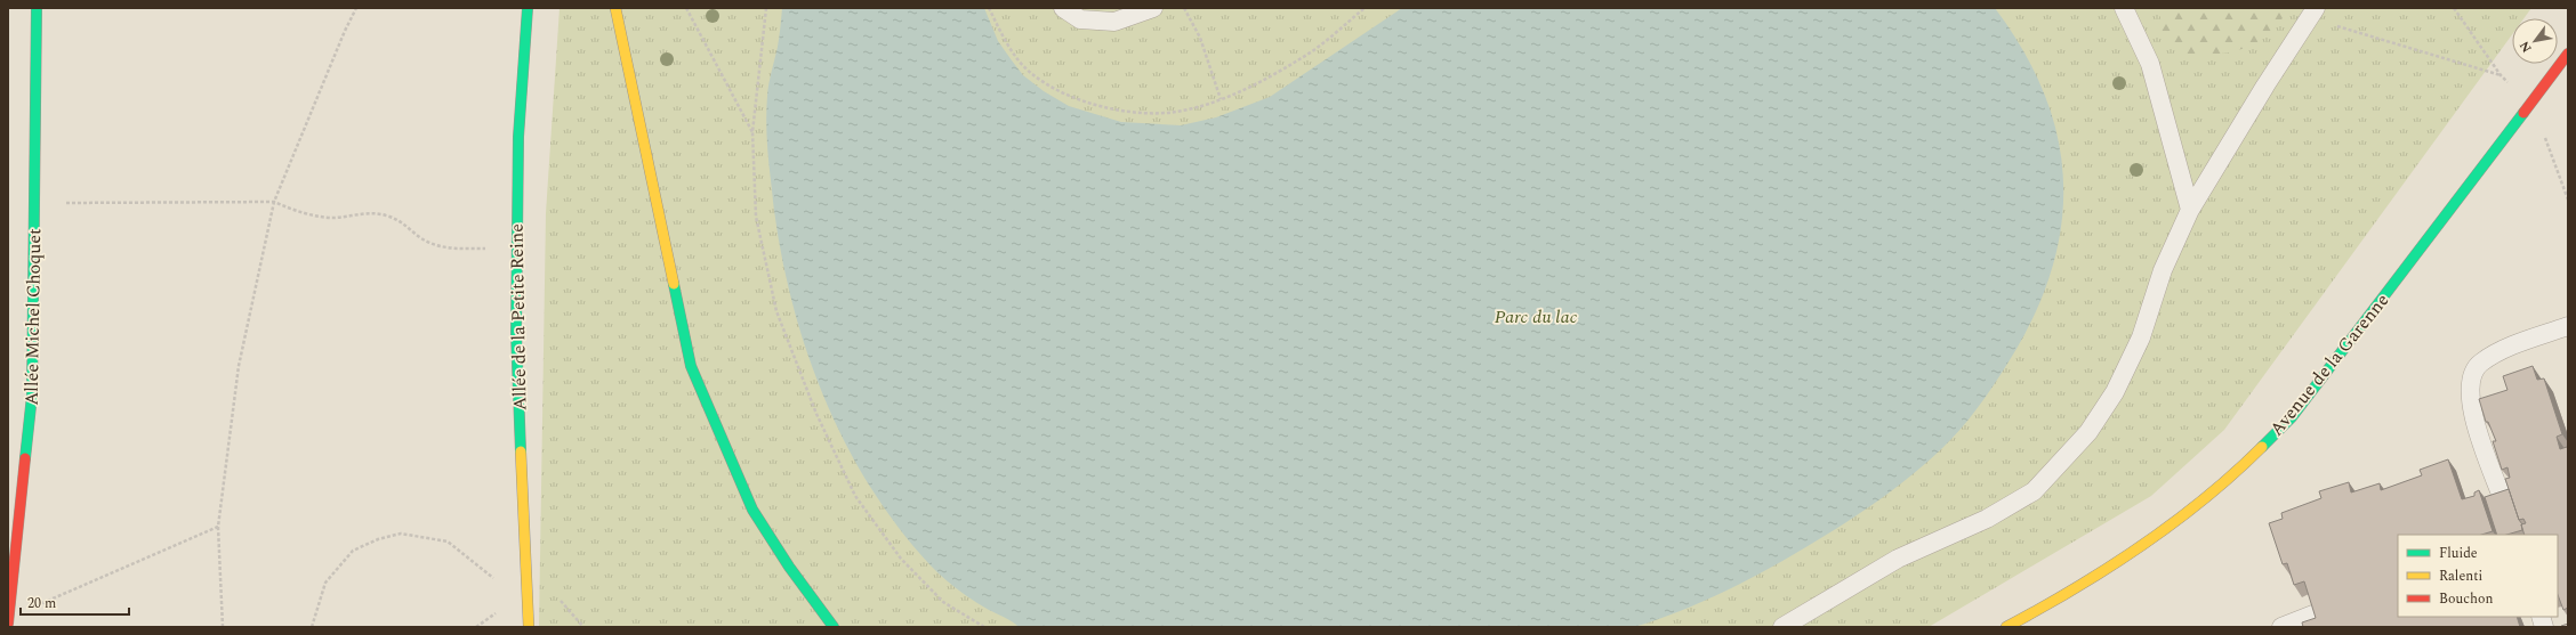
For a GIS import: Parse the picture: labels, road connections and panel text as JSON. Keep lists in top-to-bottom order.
{
  "streets": {
    "street": ["Allée Michel Choquet", "Allée de la Petite Reine", "Avenue de la Garenne"]
  },
  "parks": ["Parc du lac"],
  "legend": ["Fluide", "Ralenti", "Bouchon"],
  "scale_bar": "20 m",
  "north": "bottom left"
}
